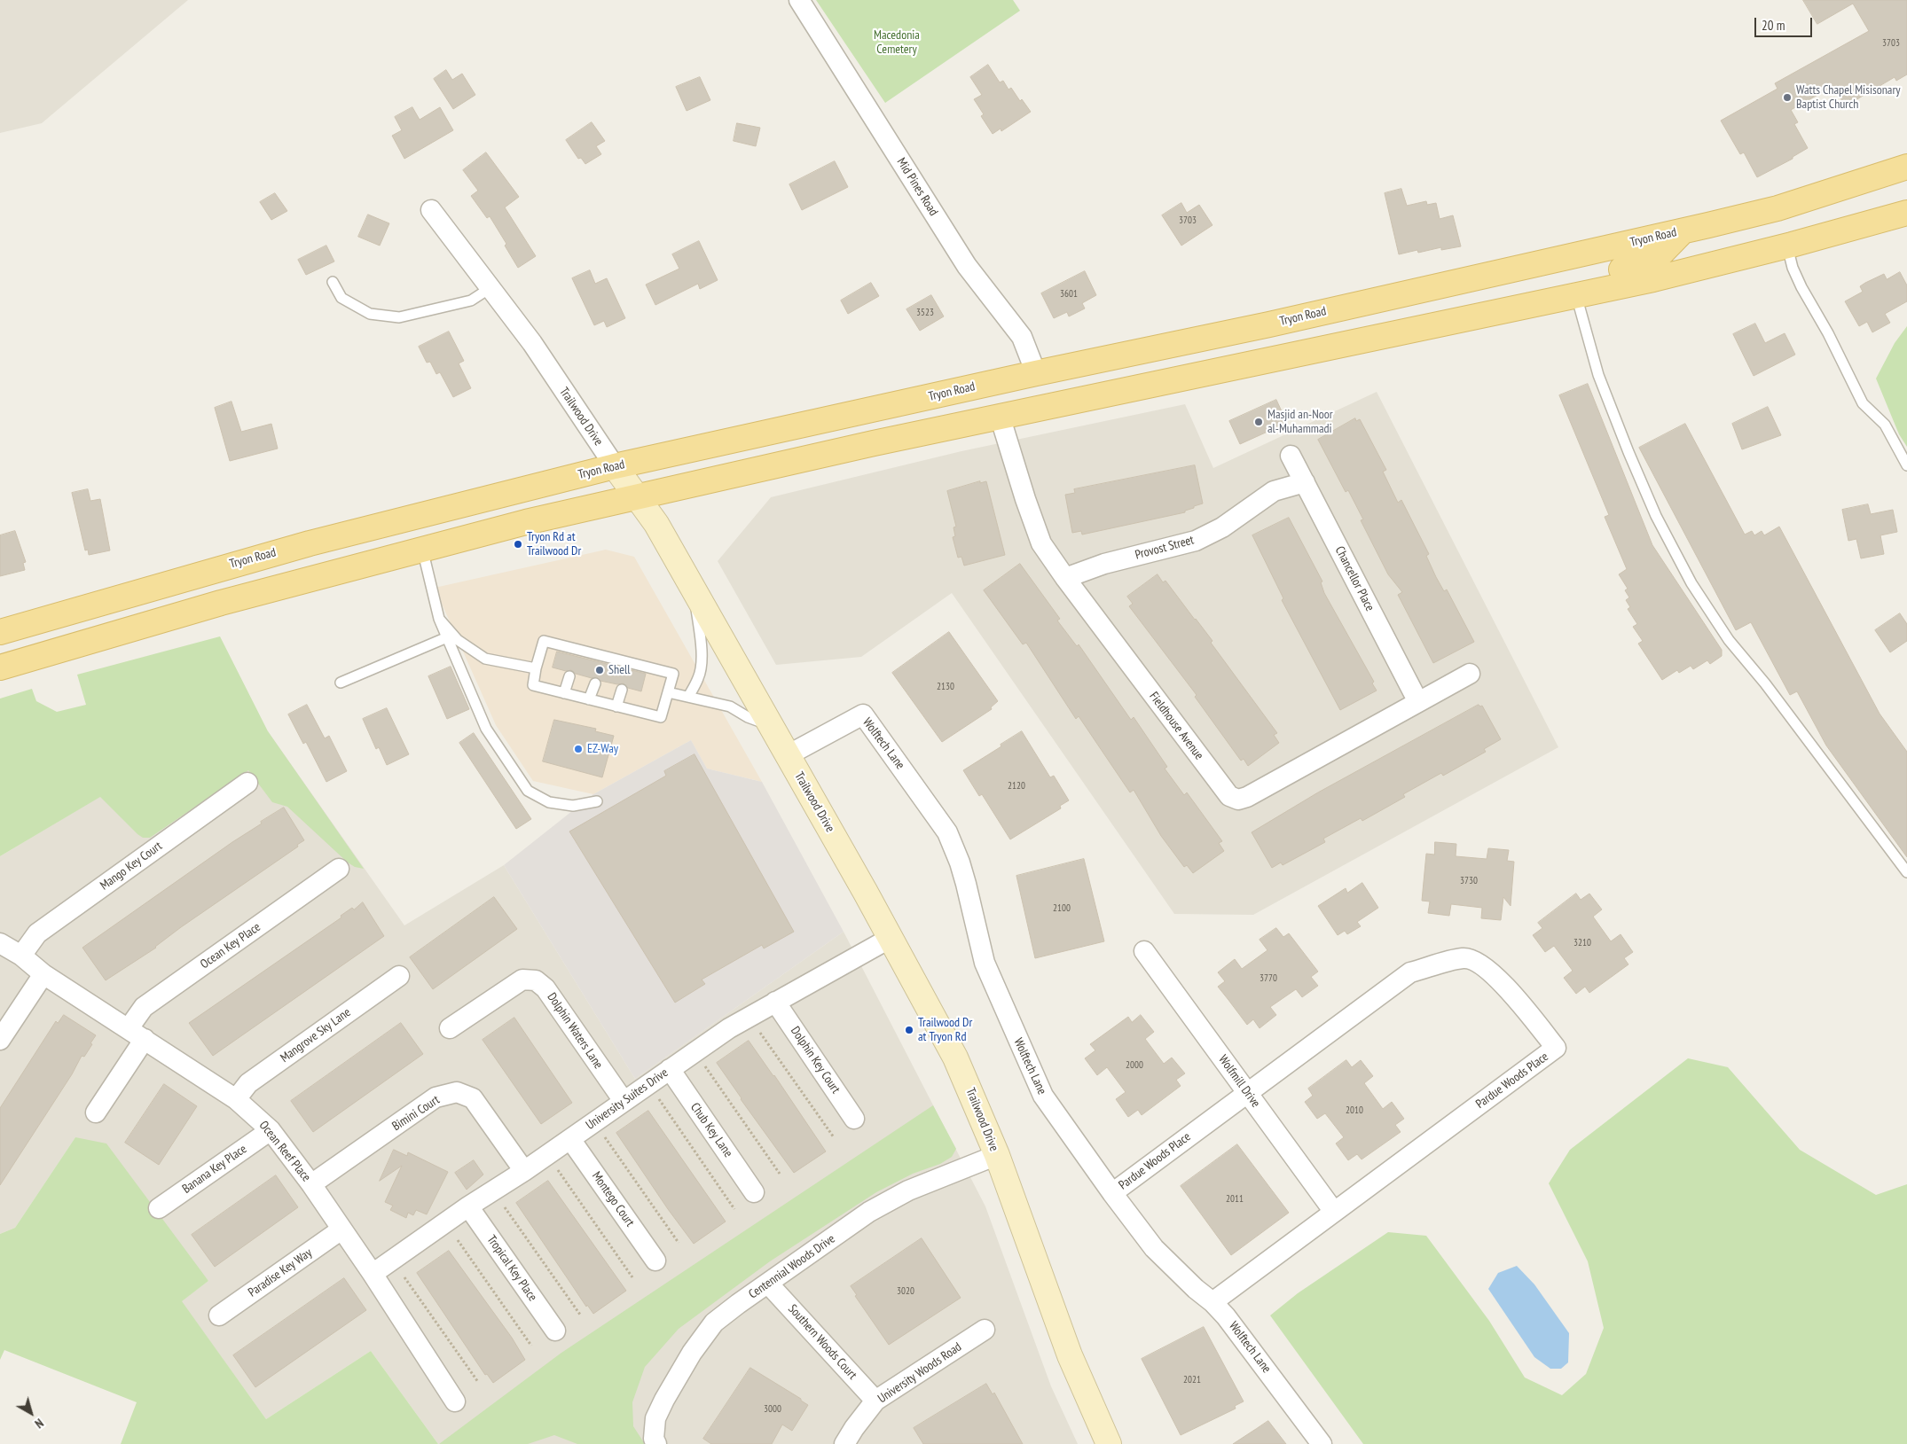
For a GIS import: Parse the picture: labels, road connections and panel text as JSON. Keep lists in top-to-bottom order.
{
  "streets": {
    "main road": ["Tryon Road"],
    "street": [
      "Mid Pines Road",
      "Trailwood Drive",
      "Provost Street",
      "Chancellor Place",
      "Fieldhouse Avenue",
      "Wolftech Lane",
      "Mango Key Court",
      "Ocean Key Place",
      "Dolphin Waters Lane",
      "Mangrove Sky Lane",
      "Dolphin Key Court",
      "Pardue Woods Place",
      "Wolfmill Drive",
      "University Suites Drive",
      "Bimini Court",
      "Chub Key Lane",
      "Ocean Reef Place",
      "Banana Key Place",
      "Montego Court",
      "Centennial Woods Drive",
      "Tropical Key Place",
      "Paradise Key Way",
      "Southern Woods Court",
      "University Woods Road"
    ]
  },
  "crossings": [
    ["Mid Pines Road", "Tryon Road"],
    ["Tryon Road", "Trailwood Drive"],
    ["Trailwood Drive", "Wolftech Lane"],
    ["Trailwood Drive", "University Suites Drive"],
    ["Trailwood Drive", "Centennial Woods Drive"],
    ["Provost Street", "Chancellor Place"],
    ["Provost Street", "Fieldhouse Avenue"],
    ["Chancellor Place", "Fieldhouse Avenue"],
    ["Wolftech Lane", "Pardue Woods Place"],
    ["Mango Key Court", "Ocean Reef Place"],
    ["Ocean Key Place", "Ocean Reef Place"],
    ["Dolphin Waters Lane", "University Suites Drive"],
    ["Mangrove Sky Lane", "Ocean Reef Place"],
    ["Dolphin Key Court", "University Suites Drive"],
    ["Pardue Woods Place", "Wolfmill Drive"],
    ["University Suites Drive", "Bimini Court"],
    ["University Suites Drive", "Chub Key Lane"],
    ["University Suites Drive", "Ocean Reef Place"],
    ["University Suites Drive", "Montego Court"],
    ["University Suites Drive", "Tropical Key Place"],
    ["Bimini Court", "Ocean Reef Place"],
    ["Ocean Reef Place", "Banana Key Place"],
    ["Ocean Reef Place", "Paradise Key Way"],
    ["Centennial Woods Drive", "Southern Woods Court"],
    ["Southern Woods Court", "University Woods Road"]
  ],
  "parks": ["Macedonia Cemetery"],
  "places": [
    "Watts Chapel Misisonary Baptist Church",
    "Masjid an-Noor al-Muhammadi",
    "Tryon Rd at Trailwood Dr",
    "Shell",
    "EZ-Way",
    "Trailwood Dr at Tryon Rd"
  ],
  "house_numbers": [
    "3703",
    "3703",
    "3601",
    "3523",
    "2130",
    "2120",
    "3730",
    "2100",
    "3210",
    "3770",
    "2000",
    "2010",
    "2011",
    "3020",
    "2021",
    "3000"
  ],
  "scale_bar": "20 m",
  "north": "bottom right"
}
